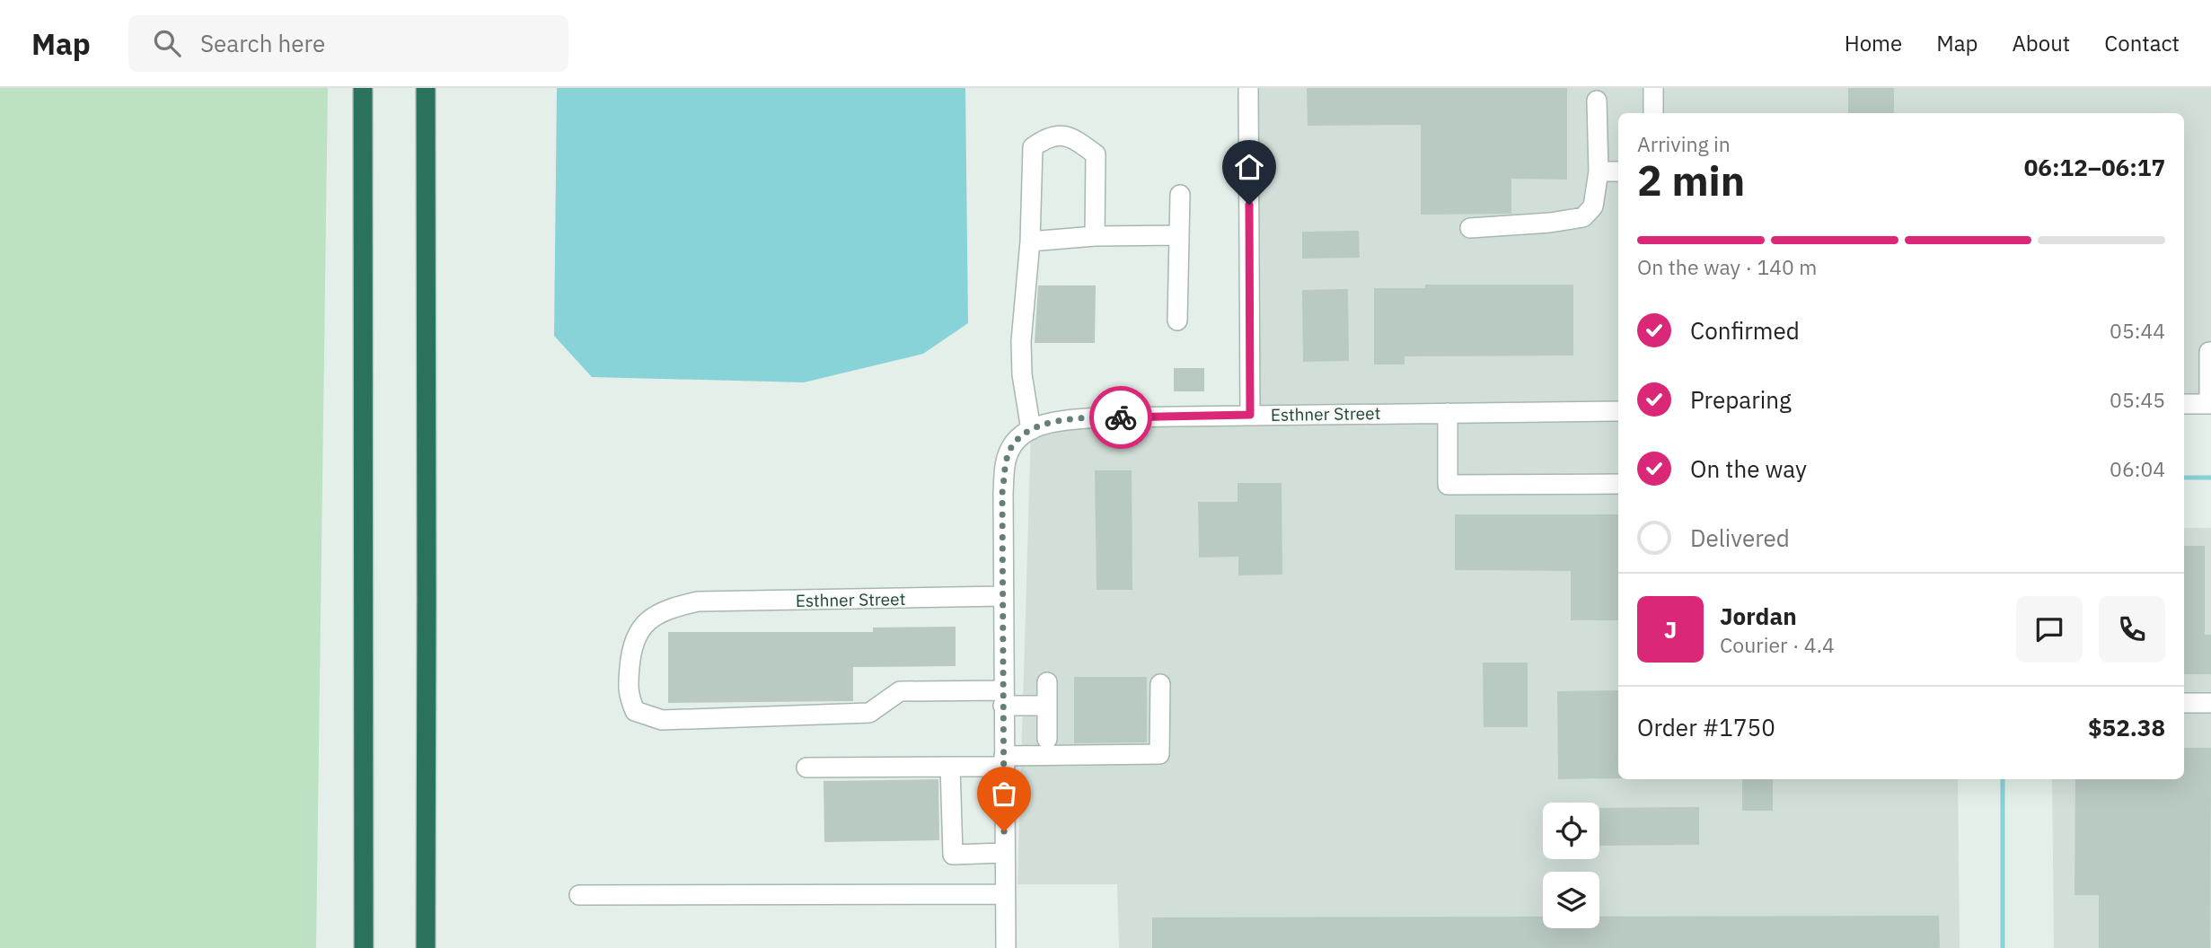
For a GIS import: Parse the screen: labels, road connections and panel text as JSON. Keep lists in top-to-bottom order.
{
  "streets": {
    "street": ["Esthner Street"]
  },
  "page": {
    "header": "Map",
    "search": "Search here",
    "nav": [
      "Home",
      "Map",
      "About",
      "Contact"
    ],
    "heading": ["2 min", "Arriving in", "06:12–06:17"],
    "panel": [
      "Jordan",
      "Courier · 4.4",
      "Order #1750",
      "$52.38"
    ],
    "bar": "On the way · 140 m",
    "list": [
      ["Confirmed", "05:44"],
      ["Preparing", "05:45"],
      ["On the way", "06:04"],
      "Delivered"
    ],
    "round": "J"
  }
}
